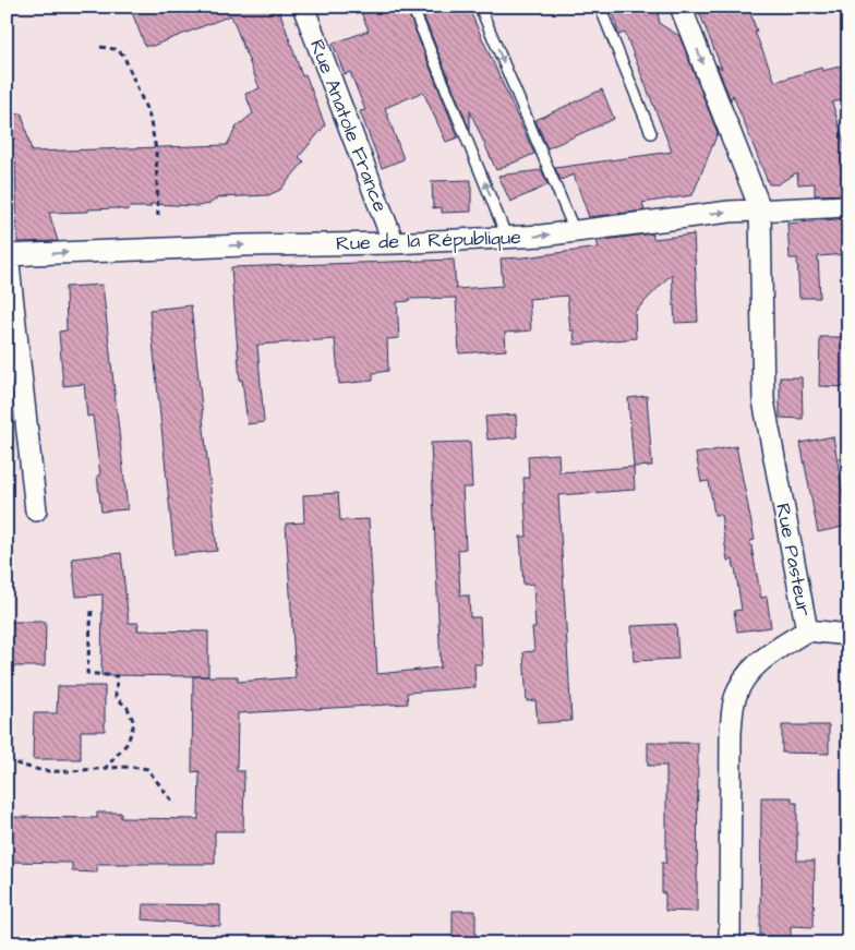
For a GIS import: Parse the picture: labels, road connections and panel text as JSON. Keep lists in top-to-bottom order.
{
  "streets": {
    "street": ["Rue Anatole France", "Rue de la République", "Rue Pasteur"]
  },
  "crossings": [
    ["Rue Anatole France", "Rue de la République"],
    ["Rue de la République", "Rue Pasteur"]
  ],
  "one_way": ["Rue de la République"]
}
